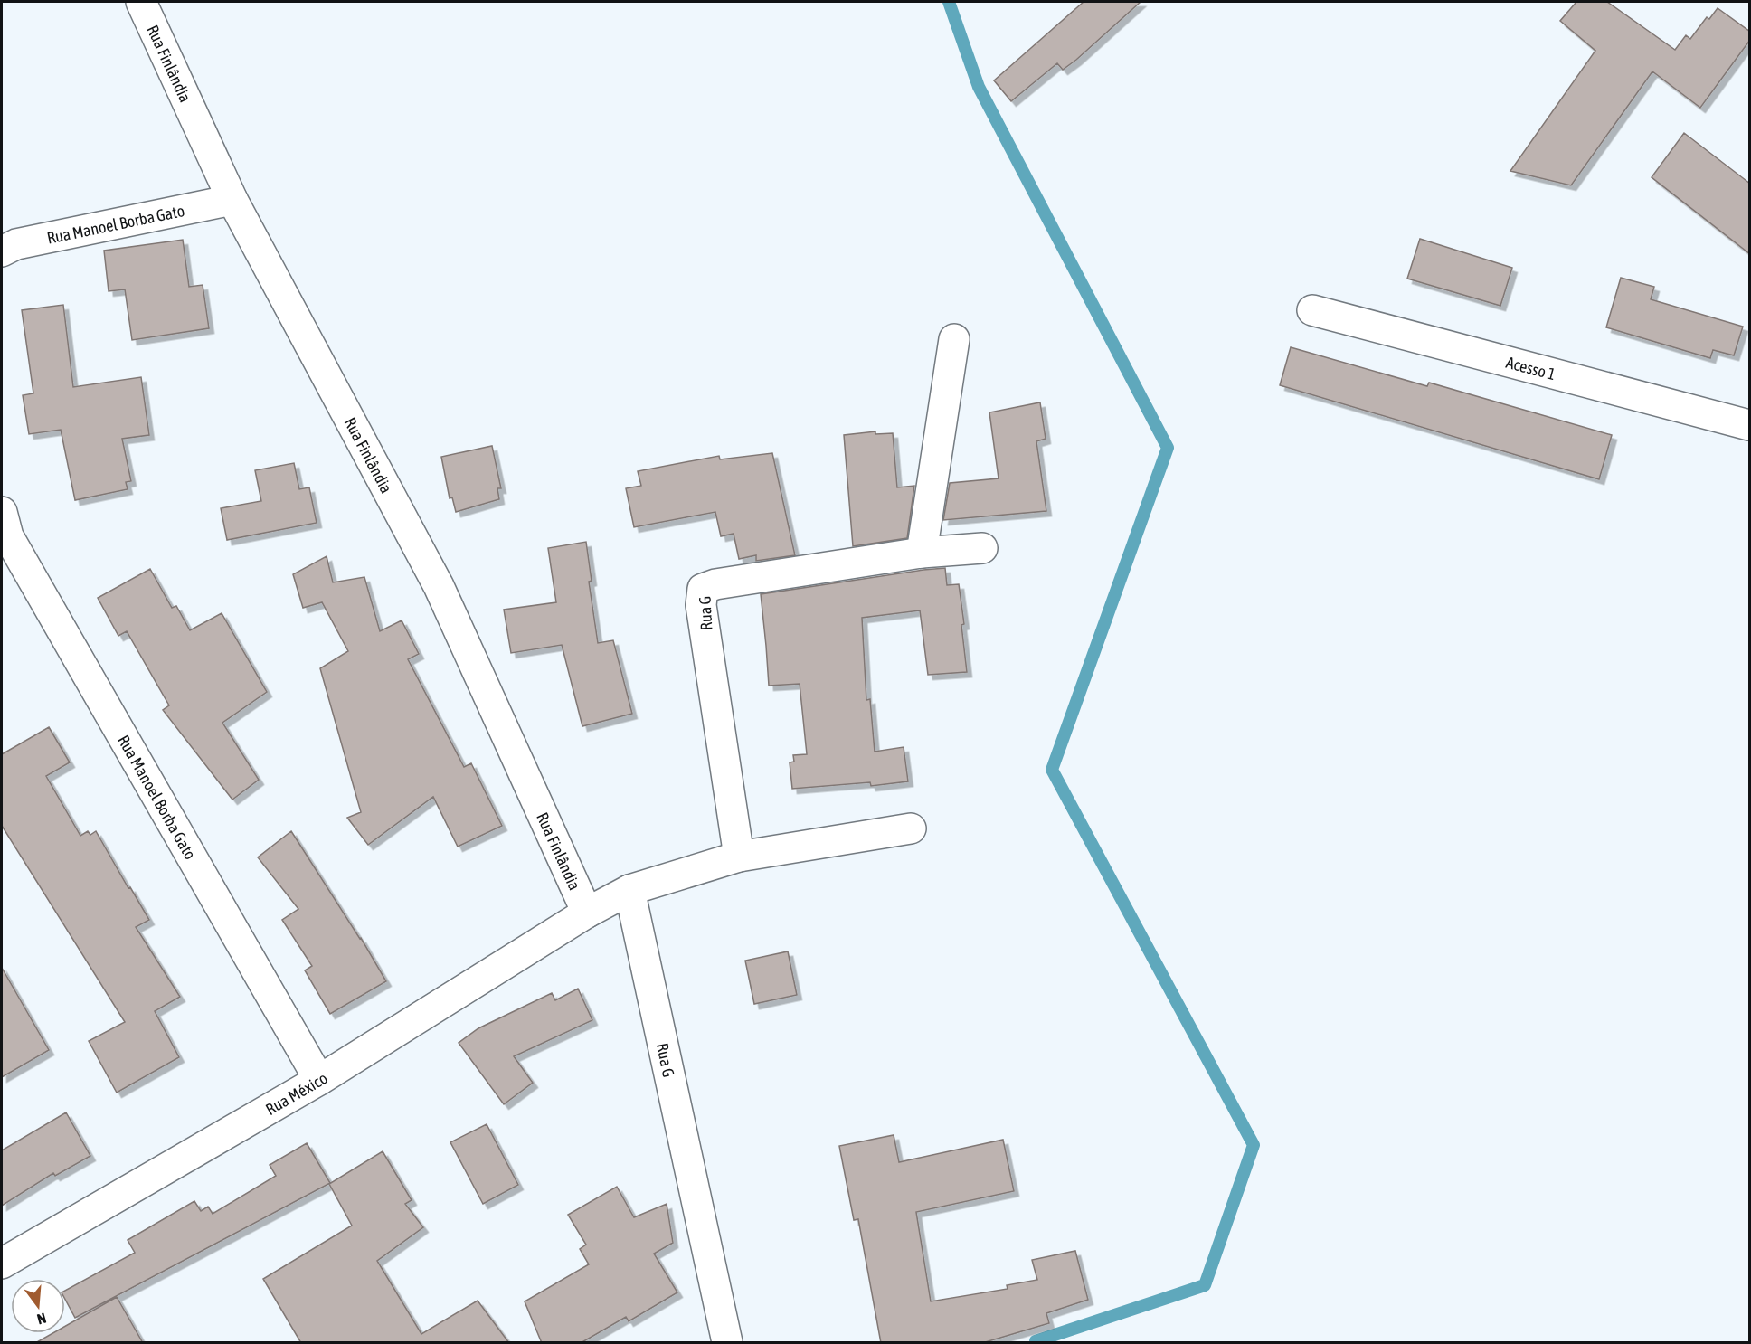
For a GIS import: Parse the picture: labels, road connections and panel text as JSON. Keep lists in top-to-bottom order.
{
  "streets": {
    "street": [
      "Rua Finlândia",
      "Rua Manoel Borba Gato",
      "Acesso 1",
      "Rua G",
      "Rua México"
    ]
  },
  "crossings": [
    ["Rua Finlândia", "Rua Manoel Borba Gato"],
    ["Rua Finlândia", "Rua México"],
    ["Rua Manoel Borba Gato", "Rua México"],
    ["Rua G", "Rua México"]
  ],
  "north": "bottom"
}
